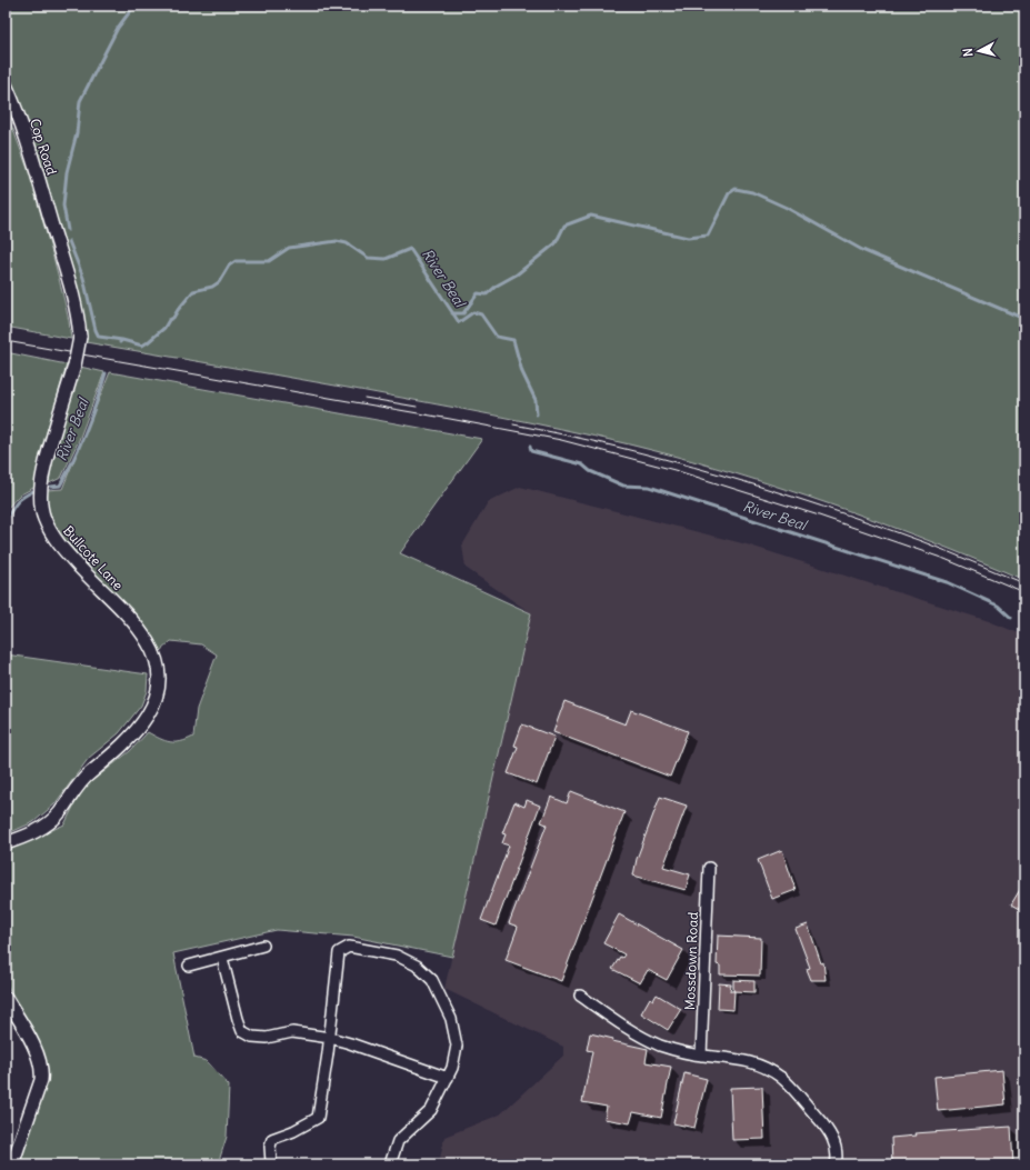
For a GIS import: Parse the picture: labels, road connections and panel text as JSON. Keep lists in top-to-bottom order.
{
  "streets": {
    "street": ["Cop Road", "Bullcote Lane", "Mossdown Road"]
  },
  "crossings": [
    ["Cop Road", "Bullcote Lane"]
  ],
  "water": ["River Beal"],
  "north": "left"
}
